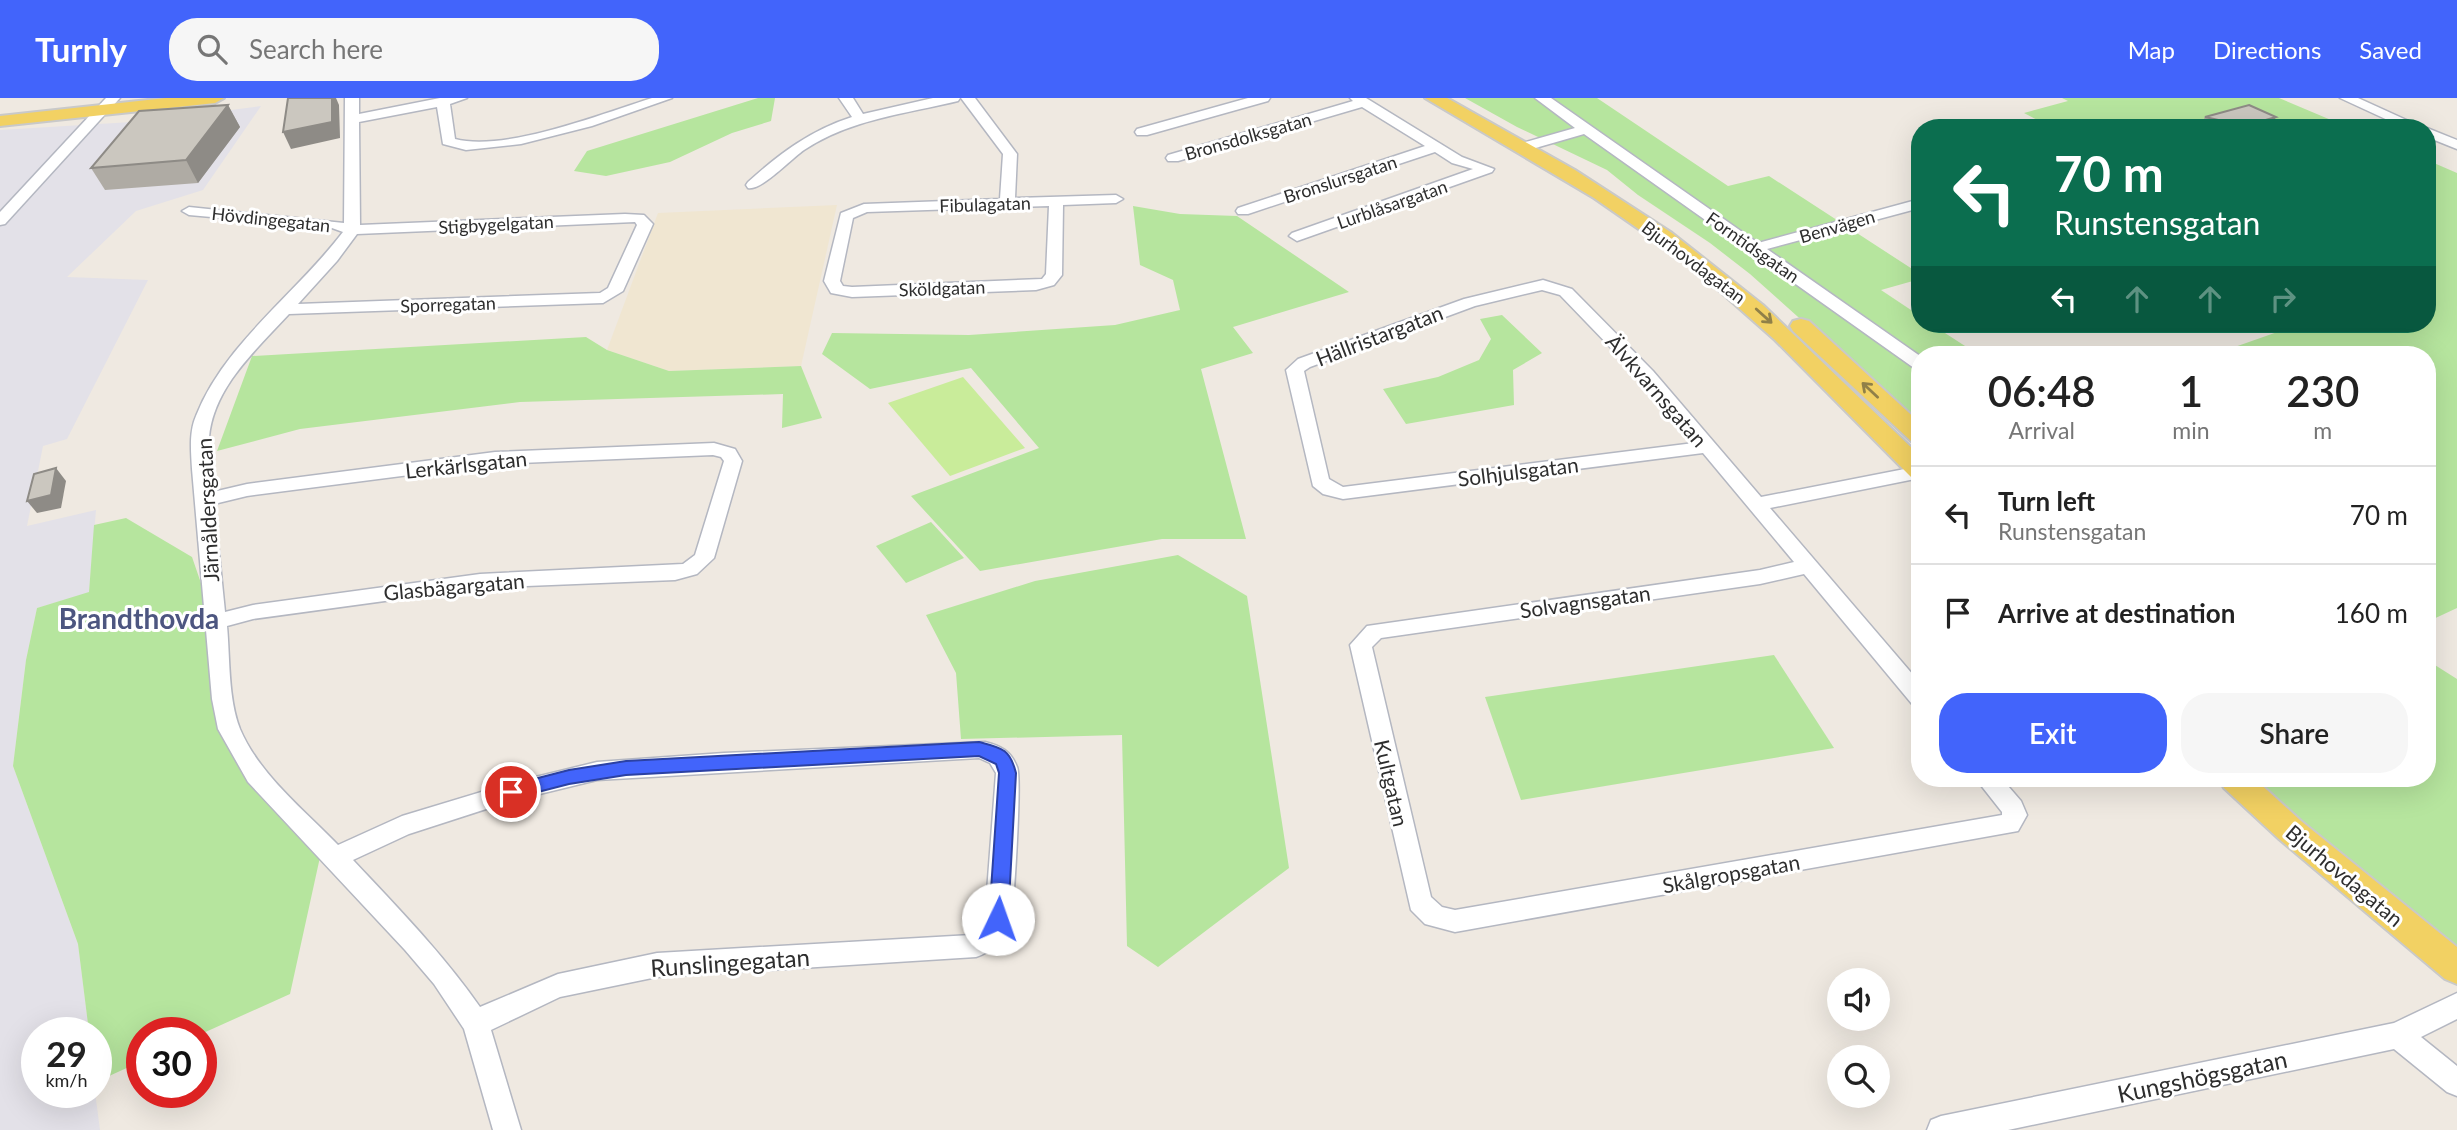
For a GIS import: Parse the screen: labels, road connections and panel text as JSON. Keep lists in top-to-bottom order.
{
  "streets": {
    "main road": ["Bjurhovdagatan"],
    "street": [
      "Bronsdolksgatan",
      "Bronslursgatan",
      "Fibulagatan",
      "Lurblåsargatan",
      "Hövdingegatan",
      "Stigbygelgatan",
      "Benvägen",
      "Forntidsgatan",
      "Sköldgatan",
      "Sporregatan",
      "Hällristargatan",
      "Älvkvarnsgatan",
      "Lerkärlsgatan",
      "Solhjulsgatan",
      "Järnåldersgatan",
      "Glasbägargatan",
      "Solvagnsgatan",
      "Kultgatan",
      "Skålgropsgatan",
      "Runslingegatan",
      "Kungshögsgatan"
    ]
  },
  "crossings": [
    ["Bronslursgatan", "Lurblåsargatan"],
    ["Fibulagatan", "Sköldgatan"],
    ["Hövdingegatan", "Stigbygelgatan"],
    ["Hövdingegatan", "Järnåldersgatan"],
    ["Stigbygelgatan", "Sporregatan"],
    ["Stigbygelgatan", "Järnåldersgatan"],
    ["Benvägen", "Forntidsgatan"],
    ["Sporregatan", "Järnåldersgatan"],
    ["Hällristargatan", "Älvkvarnsgatan"],
    ["Hällristargatan", "Solhjulsgatan"],
    ["Älvkvarnsgatan", "Solhjulsgatan"],
    ["Älvkvarnsgatan", "Solvagnsgatan"],
    ["Lerkärlsgatan", "Järnåldersgatan"],
    ["Lerkärlsgatan", "Glasbägargatan"],
    ["Järnåldersgatan", "Glasbägargatan"],
    ["Järnåldersgatan", "Runslingegatan"],
    ["Solvagnsgatan", "Kultgatan"],
    ["Kultgatan", "Skålgropsgatan"]
  ],
  "districts": ["Brandthovda"],
  "page": {
    "header": "Turnly",
    "search": "Search here",
    "nav": ["Map", "Directions", "Saved"],
    "turn": ["70 m", "Runstensgatan"],
    "eta": [
      "06:48",
      "Arrival",
      "1",
      "min",
      "230",
      "m"
    ],
    "list": [
      {
        "name": "Turn left",
        "note": "Runstensgatan",
        "value": "70 m"
      },
      {
        "name": "Arrive at destination",
        "value": "160 m"
      }
    ],
    "buttons": ["Exit", "Share"],
    "speed": "29 km/h",
    "limit": "30"
  }
}
